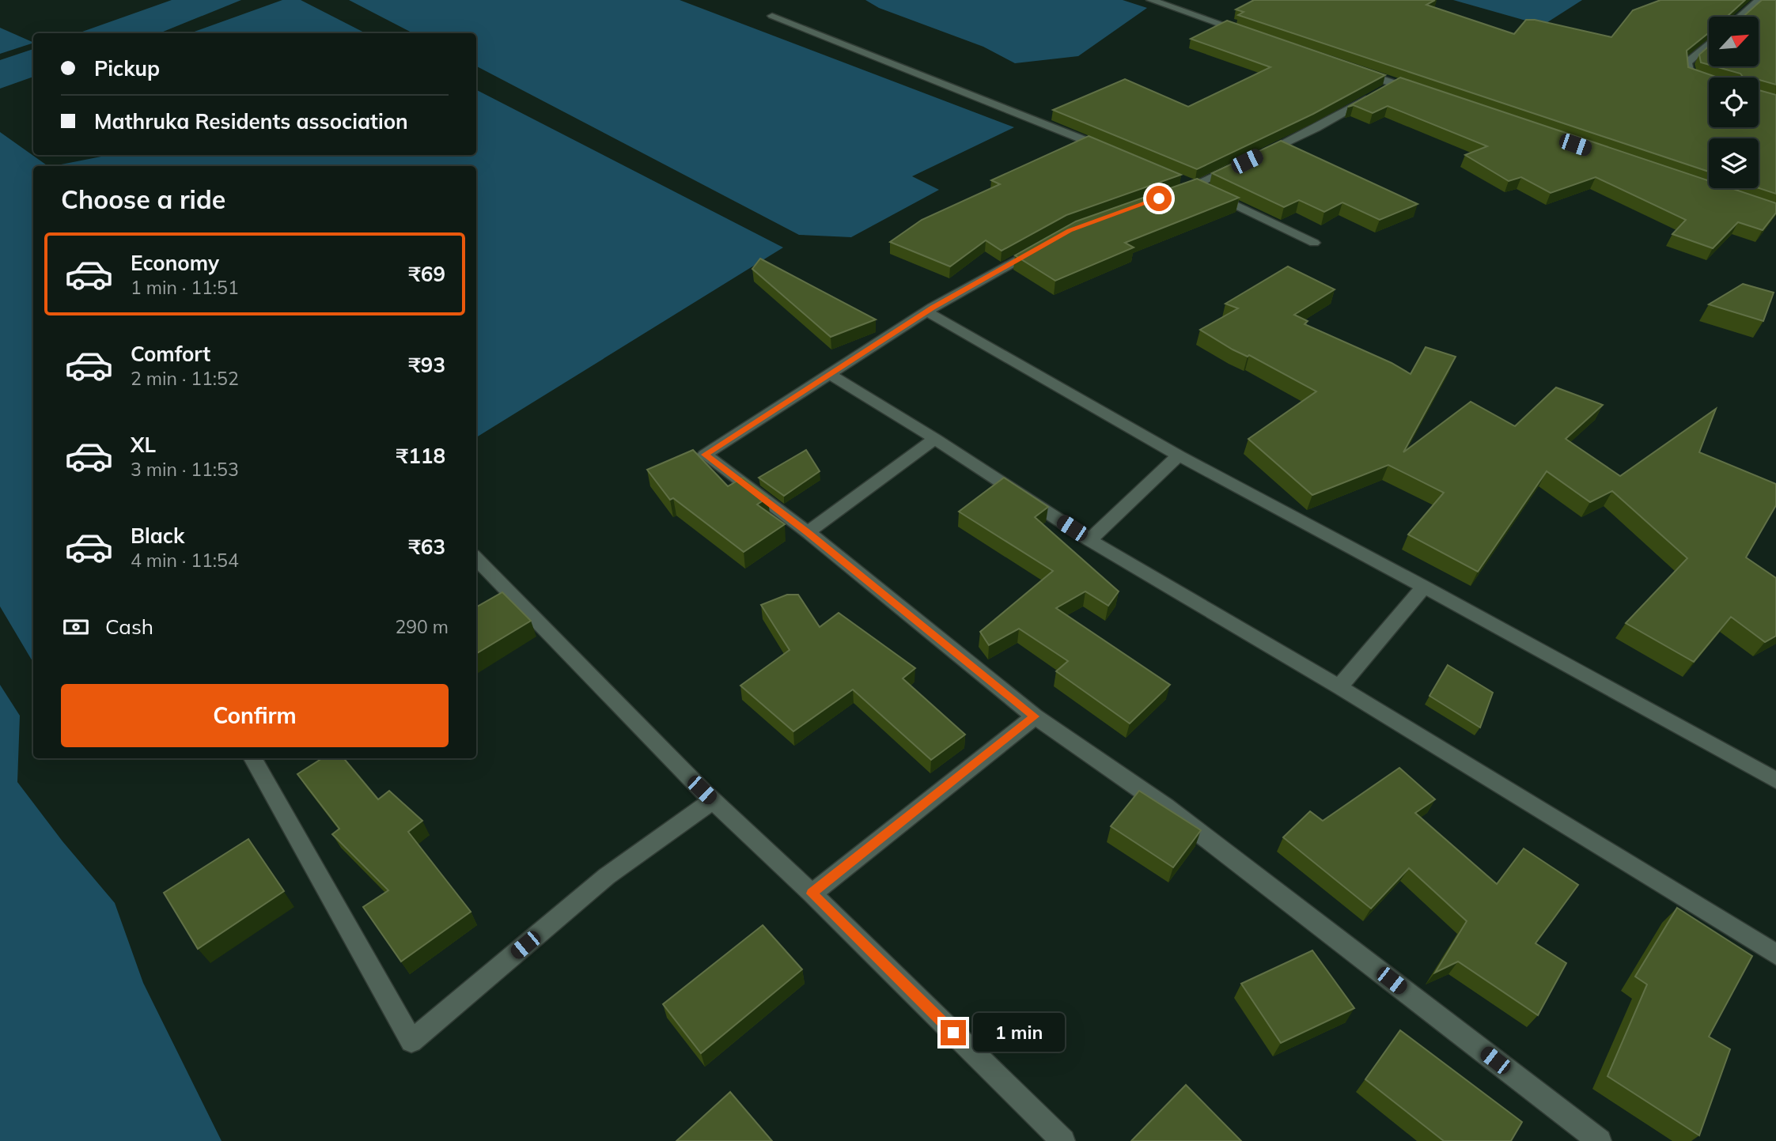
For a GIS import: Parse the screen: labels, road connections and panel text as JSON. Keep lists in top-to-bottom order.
{
  "north": "top right",
  "page": {
    "banner": ["Pickup", "Mathruka Residents association"],
    "heading": "Choose a ride",
    "list": [
      {
        "name": "Economy",
        "note": "1 min · 11:51",
        "value": "₹69"
      },
      {
        "name": "Comfort",
        "note": "2 min · 11:52",
        "value": "₹93"
      },
      {
        "name": "XL",
        "note": "3 min · 11:53",
        "value": "₹118"
      },
      {
        "name": "Black",
        "note": "4 min · 11:54",
        "value": "₹63"
      }
    ],
    "pay": ["Cash", "290 m"],
    "buttons": "Confirm",
    "bubble": "1 min"
  }
}
